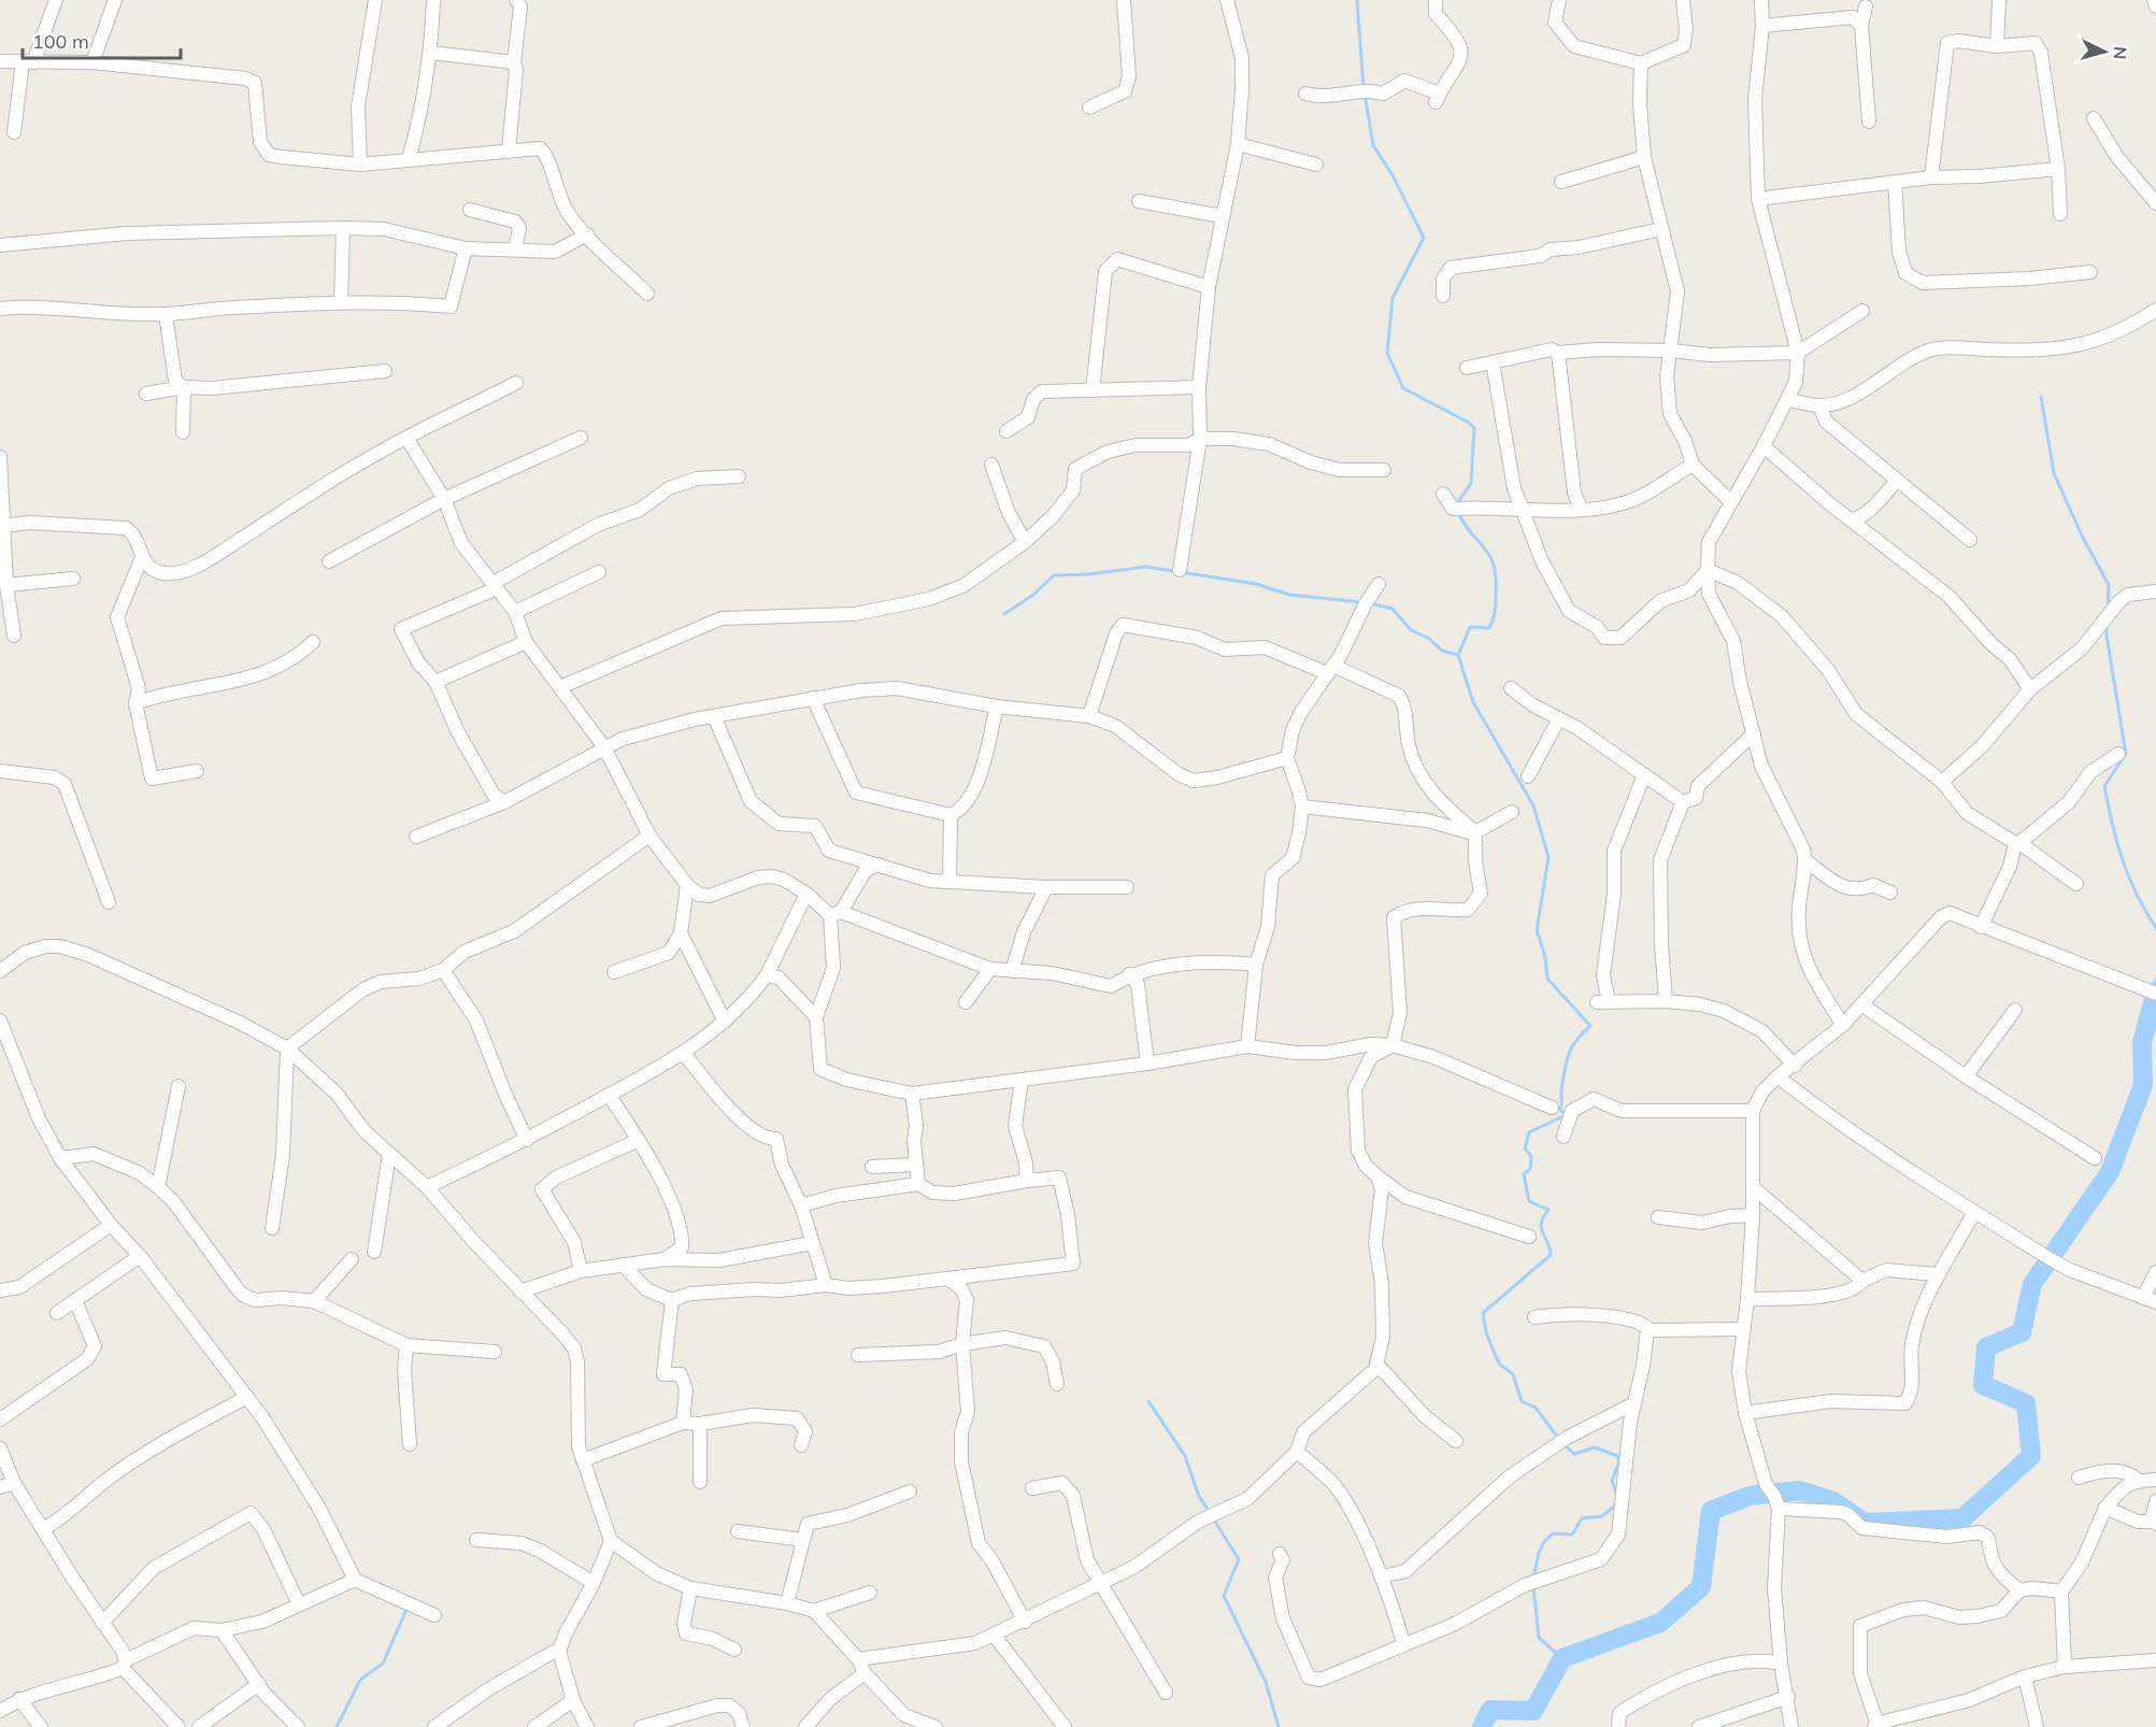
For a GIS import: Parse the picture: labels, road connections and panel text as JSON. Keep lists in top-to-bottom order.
{
  "scale_bar": "100 m",
  "north": "right"
}
